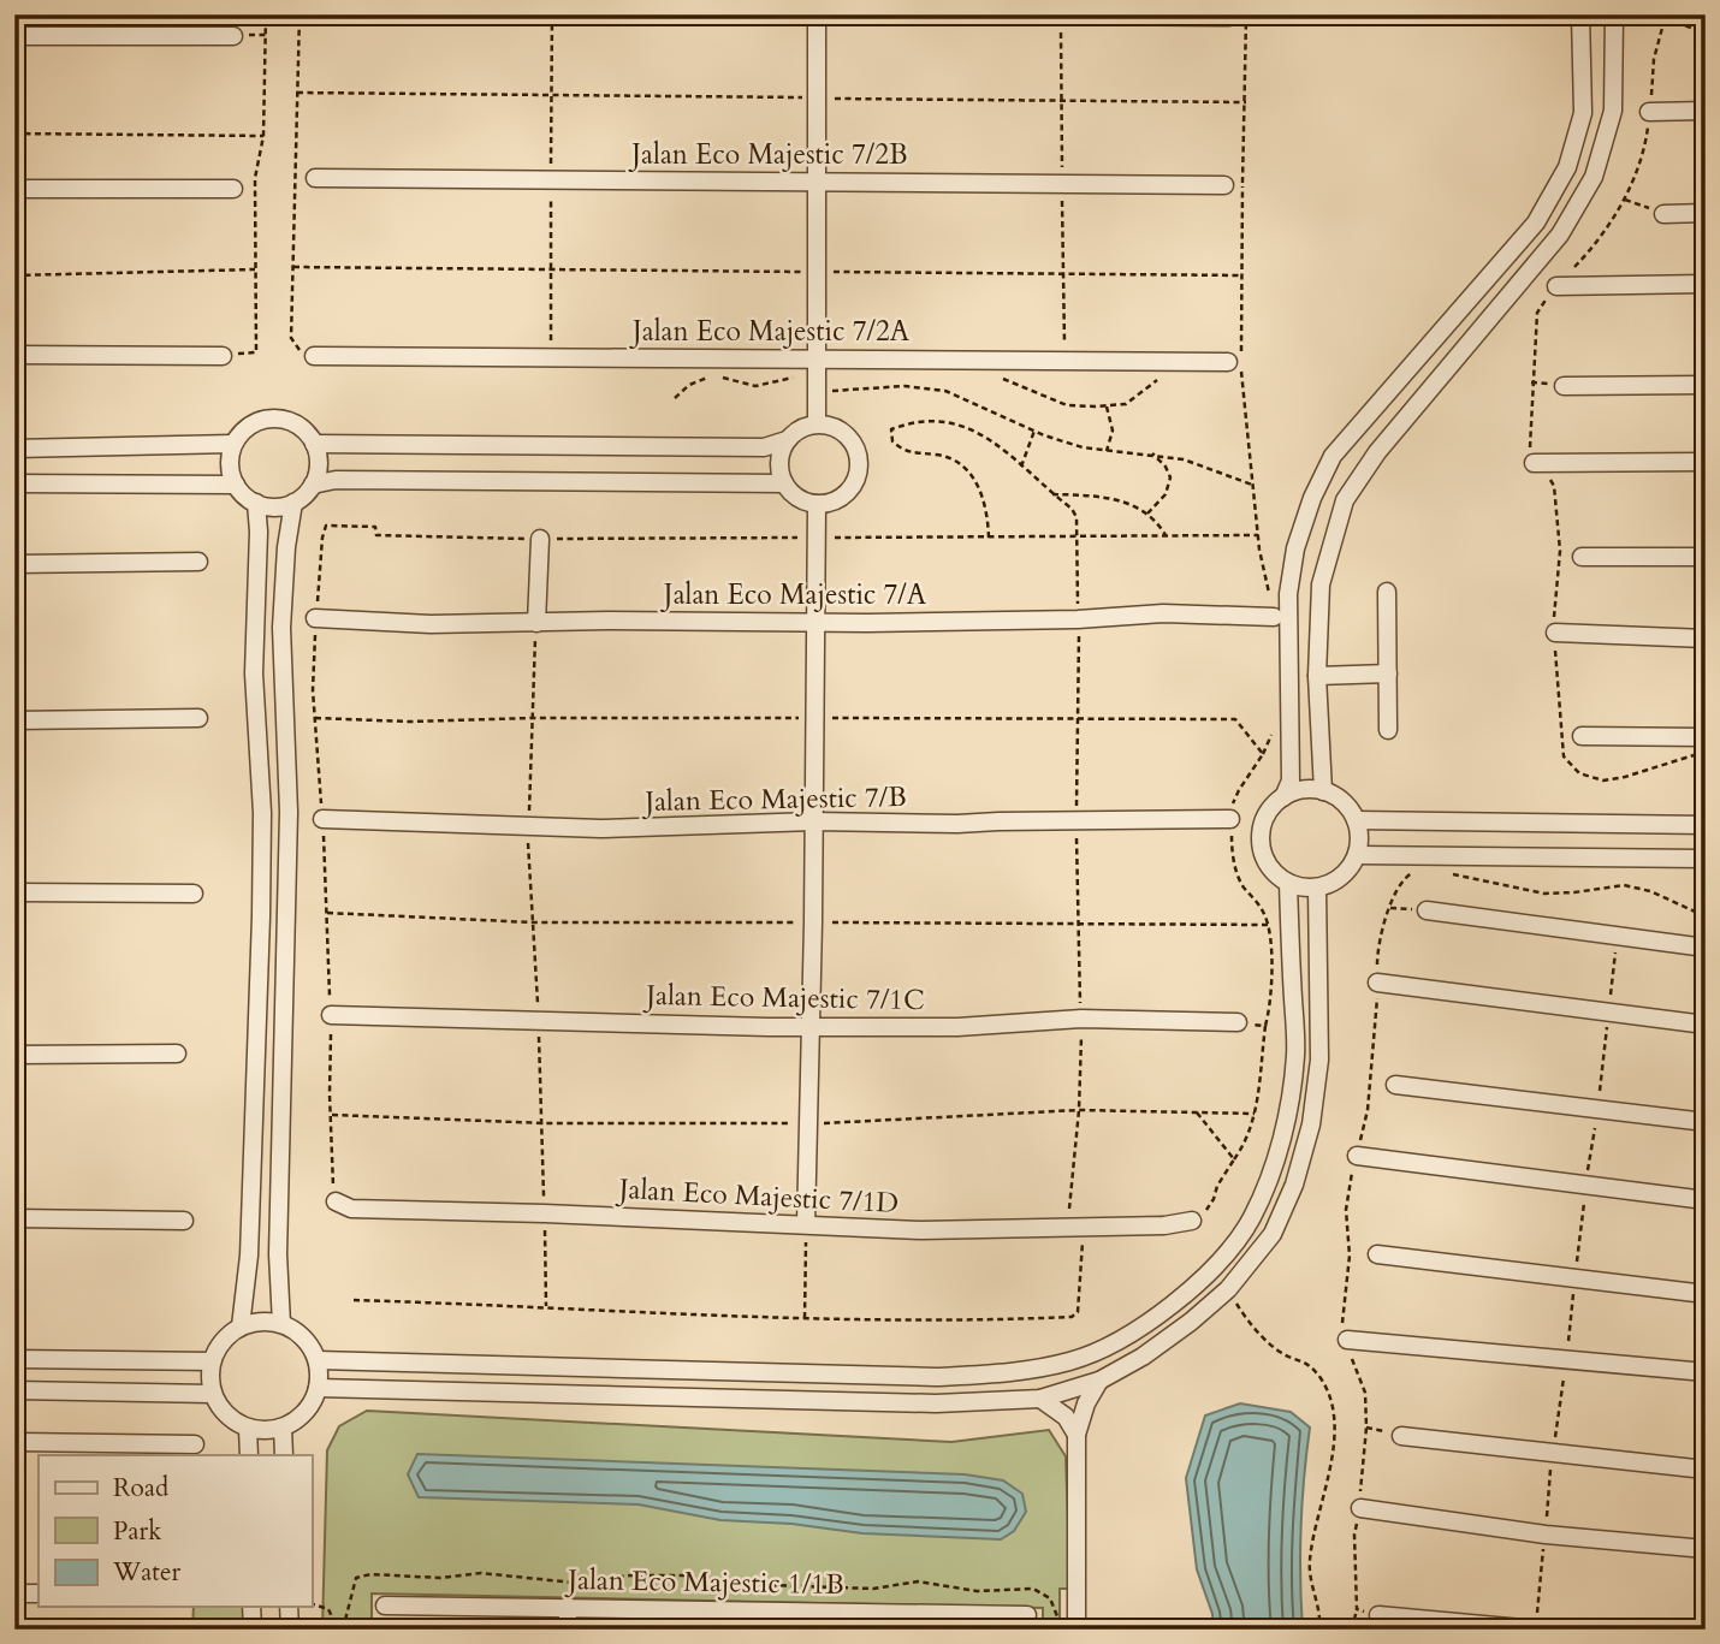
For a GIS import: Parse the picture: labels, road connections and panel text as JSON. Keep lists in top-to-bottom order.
{
  "streets": {
    "street": [
      "Jalan Eco Majestic 7/2B",
      "Jalan Eco Majestic 7/2A",
      "Jalan Eco Majestic 7/A",
      "Jalan Eco Majestic 7/B",
      "Jalan Eco Majestic 7/1C",
      "Jalan Eco Majestic 7/1D",
      "Jalan Eco Majestic 1/1B"
    ]
  },
  "legend": ["Road", "Park", "Water"]
}
